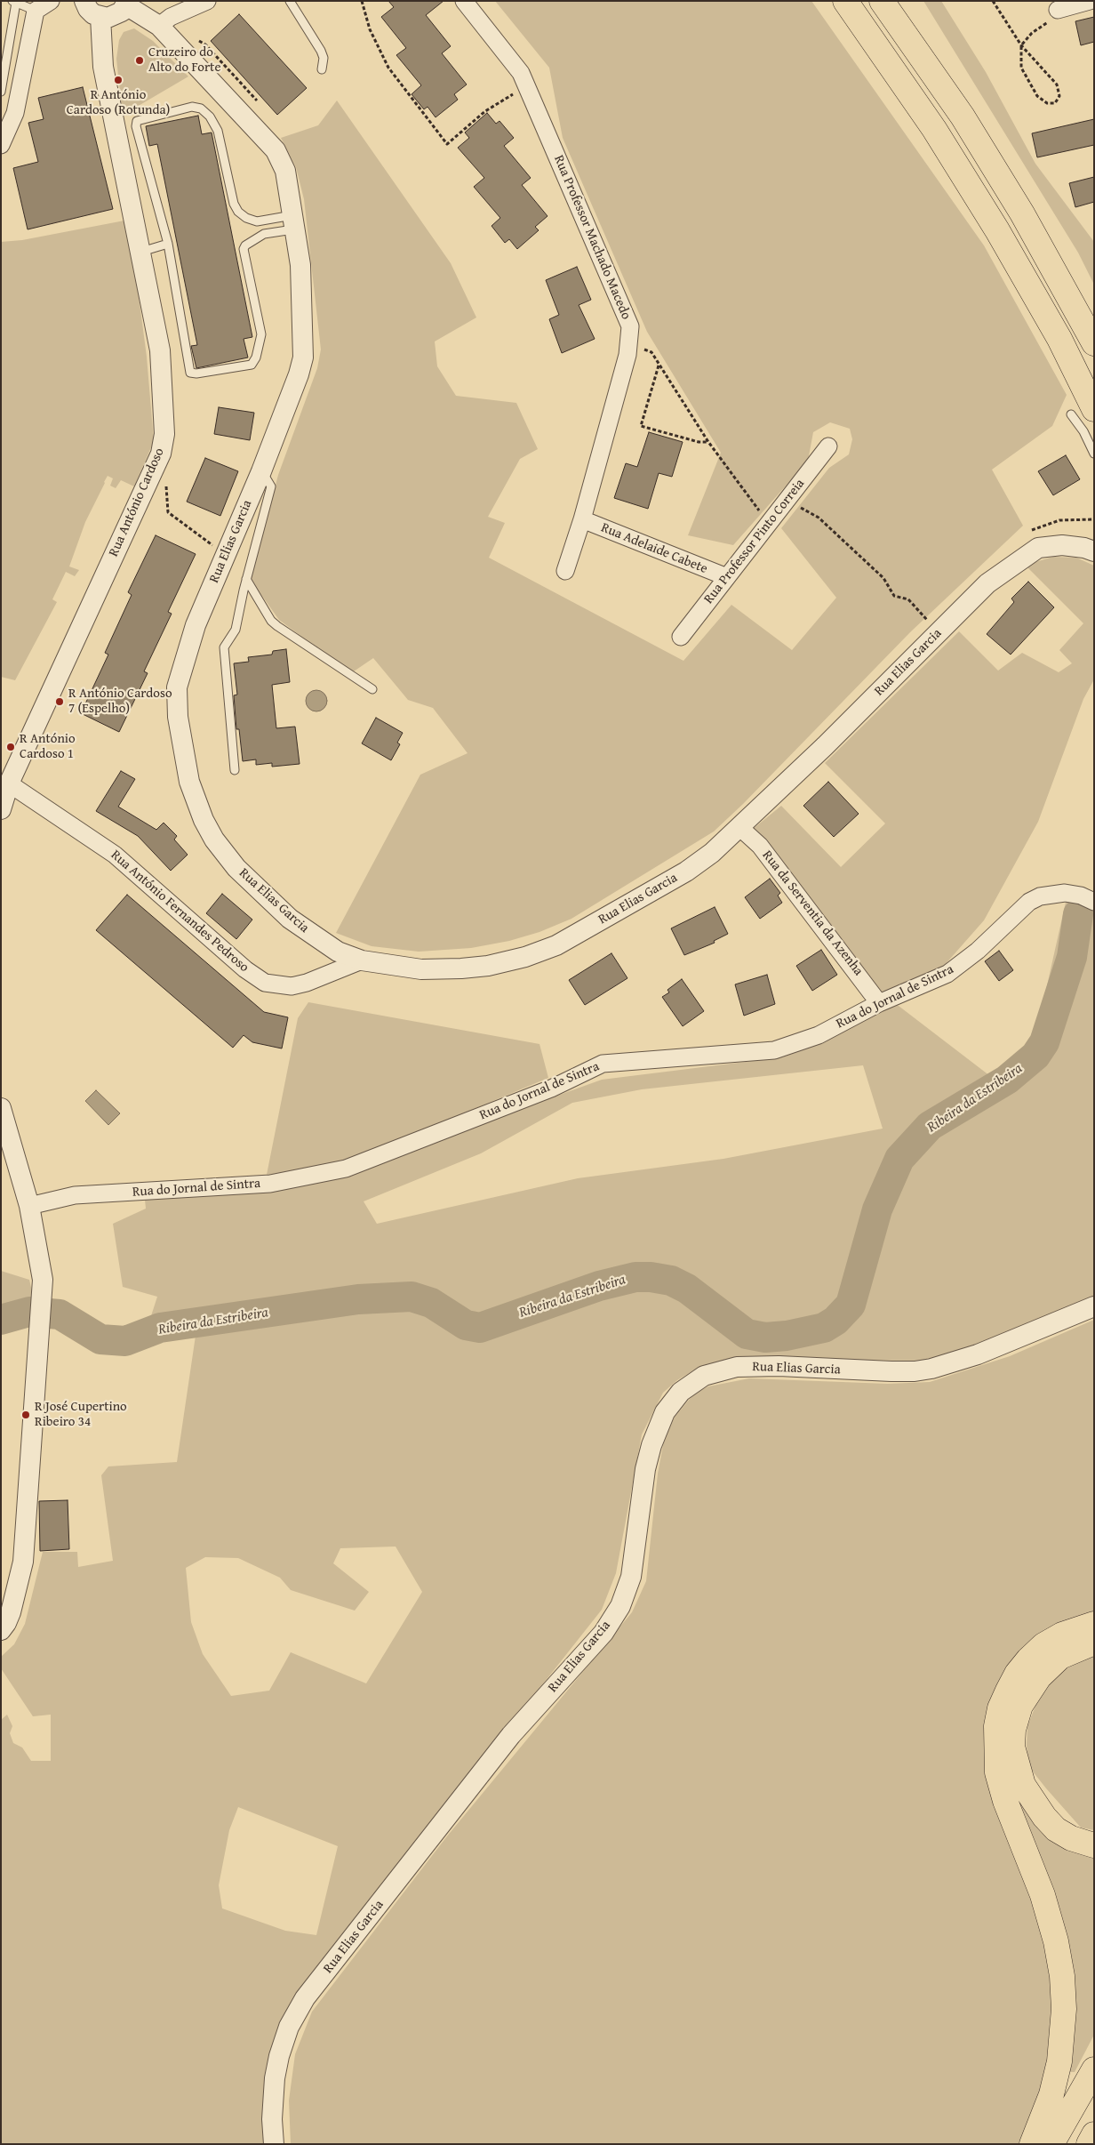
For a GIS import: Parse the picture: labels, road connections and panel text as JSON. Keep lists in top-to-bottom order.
{
  "streets": {
    "street": [
      "Rua Professor Machado Macedo",
      "Rua António Cardoso",
      "Rua Elias Garcia",
      "Rua Professor Pinto Correia",
      "Rua Adelaide Cabete",
      "Rua António Fernandes Pedroso",
      "Rua da Serventia da Azenha",
      "Rua do Jornal de Sintra"
    ]
  },
  "crossings": [
    ["Rua Professor Machado Macedo", "Rua Adelaide Cabete"],
    ["Rua António Cardoso", "Rua António Fernandes Pedroso"],
    ["Rua Elias Garcia", "Rua António Fernandes Pedroso"],
    ["Rua Elias Garcia", "Rua da Serventia da Azenha"],
    ["Rua Professor Pinto Correia", "Rua Adelaide Cabete"],
    ["Rua da Serventia da Azenha", "Rua do Jornal de Sintra"]
  ],
  "water": ["Ribeira da Estribeira"],
  "places": [
    "Cruzeiro do Alto do Forte",
    "R António Cardoso (Rotunda)",
    "R António Cardoso 7 (Espelho)",
    "R António Cardoso 1",
    "R José Cupertino Ribeiro 34"
  ]
}
